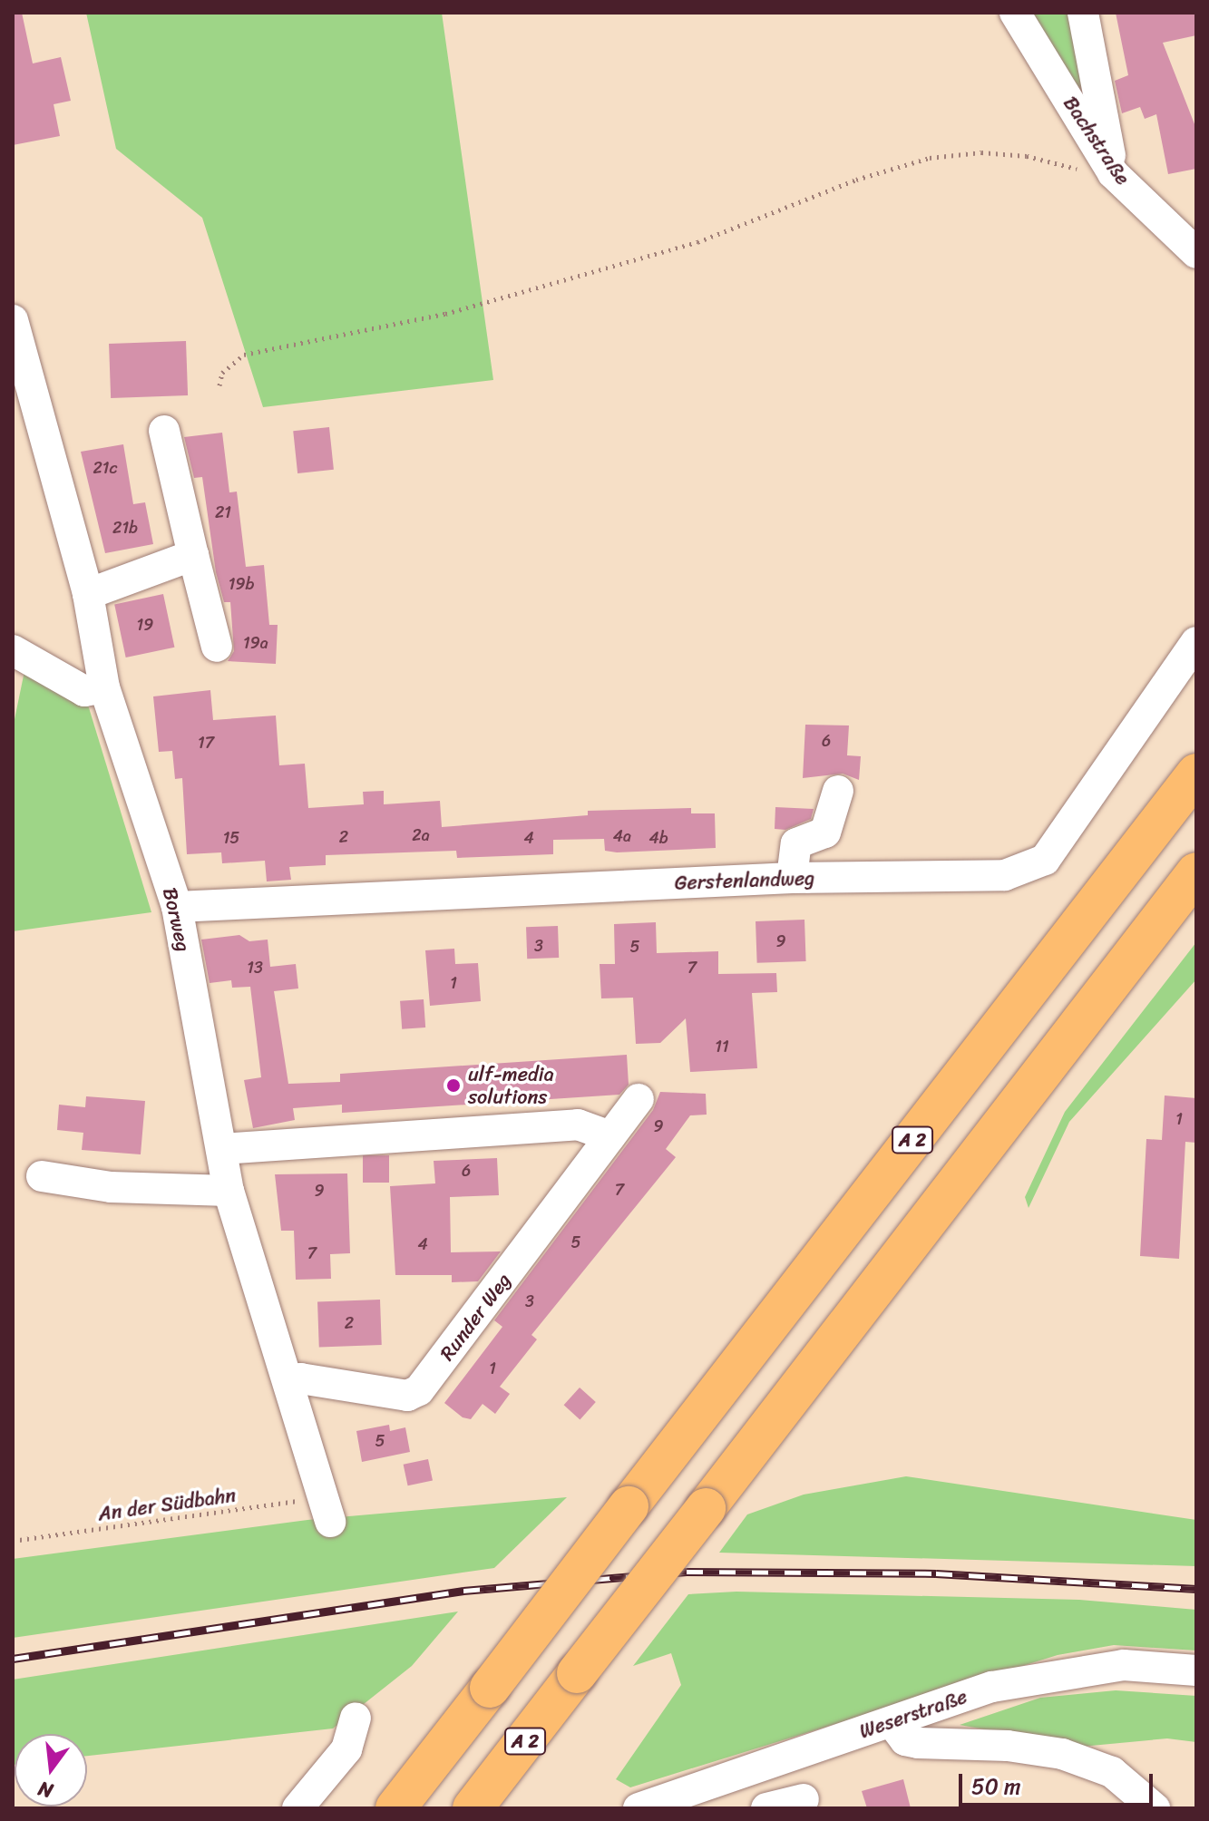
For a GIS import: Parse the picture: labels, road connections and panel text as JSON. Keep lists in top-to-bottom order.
{
  "streets": {
    "highway": ["A 2"],
    "street": [
      "Bachstraße",
      "Gerstenlandweg",
      "Borweg",
      "Runder Weg",
      "Weserstraße"
    ],
    "path": ["An der Südbahn"]
  },
  "crossings": [
    ["Gerstenlandweg", "Borweg"],
    ["Borweg", "Runder Weg"],
    ["Borweg", "An der Südbahn"]
  ],
  "places": ["ulf-media solutions"],
  "house_numbers": [
    "21c",
    "21",
    "21b",
    "19b",
    "19",
    "19a",
    "6",
    "17",
    "2a",
    "4a",
    "2",
    "15",
    "4",
    "4b",
    "9",
    "3",
    "5",
    "13",
    "7",
    "1",
    "11",
    "1",
    "9",
    "6",
    "7",
    "9",
    "5",
    "4",
    "7",
    "3",
    "2",
    "1",
    "5"
  ],
  "scale_bar": "50 m",
  "north": "bottom"
}
